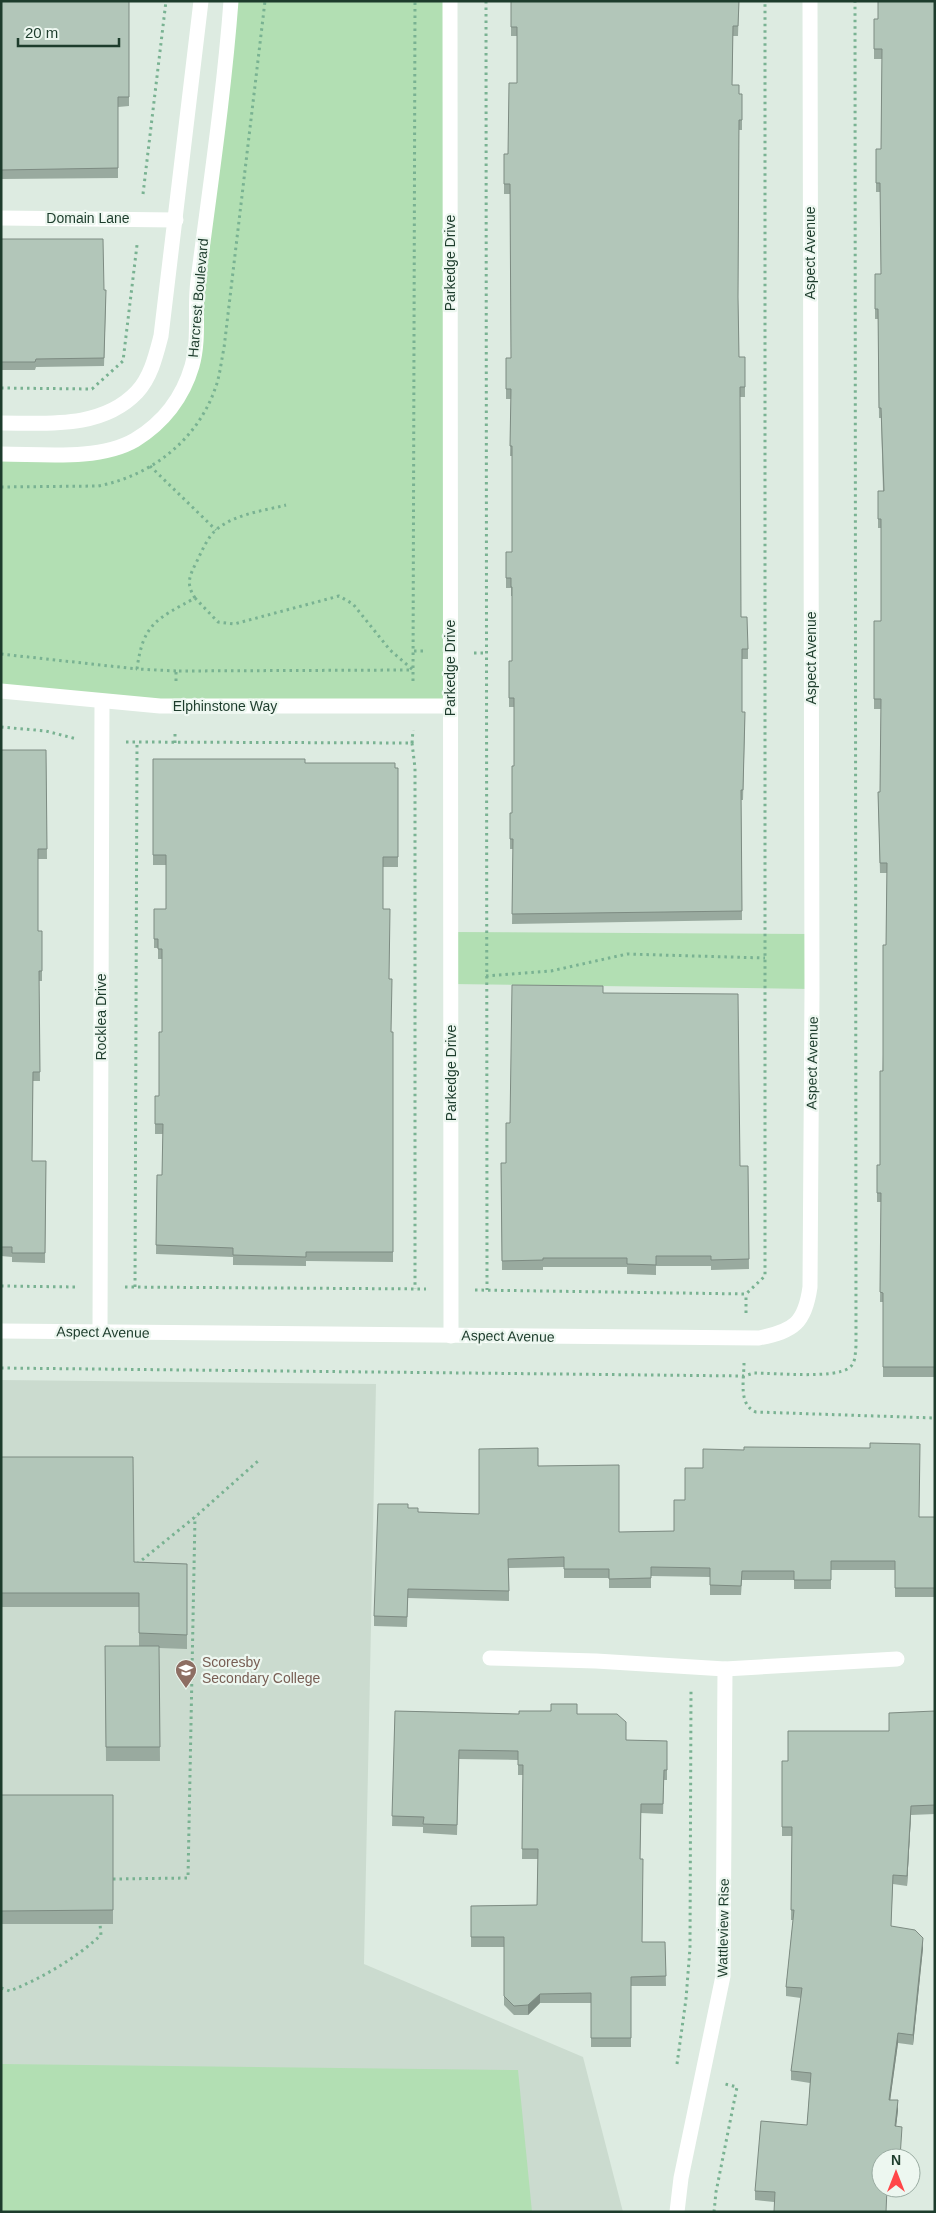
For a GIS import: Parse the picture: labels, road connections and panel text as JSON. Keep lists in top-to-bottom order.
{
  "streets": {
    "street": [
      "Domain Lane",
      "Aspect Avenue",
      "Parkedge Drive",
      "Harcrest Boulevard",
      "Elphinstone Way",
      "Rocklea Drive",
      "Wattleview Rise"
    ]
  },
  "crossings": [
    ["Aspect Avenue", "Parkedge Drive"],
    ["Aspect Avenue", "Rocklea Drive"],
    ["Parkedge Drive", "Elphinstone Way"],
    ["Elphinstone Way", "Rocklea Drive"]
  ],
  "places": {
    "school or university": ["Scoresby Secondary College"]
  },
  "scale_bar": "20 m",
  "north": "top"
}
